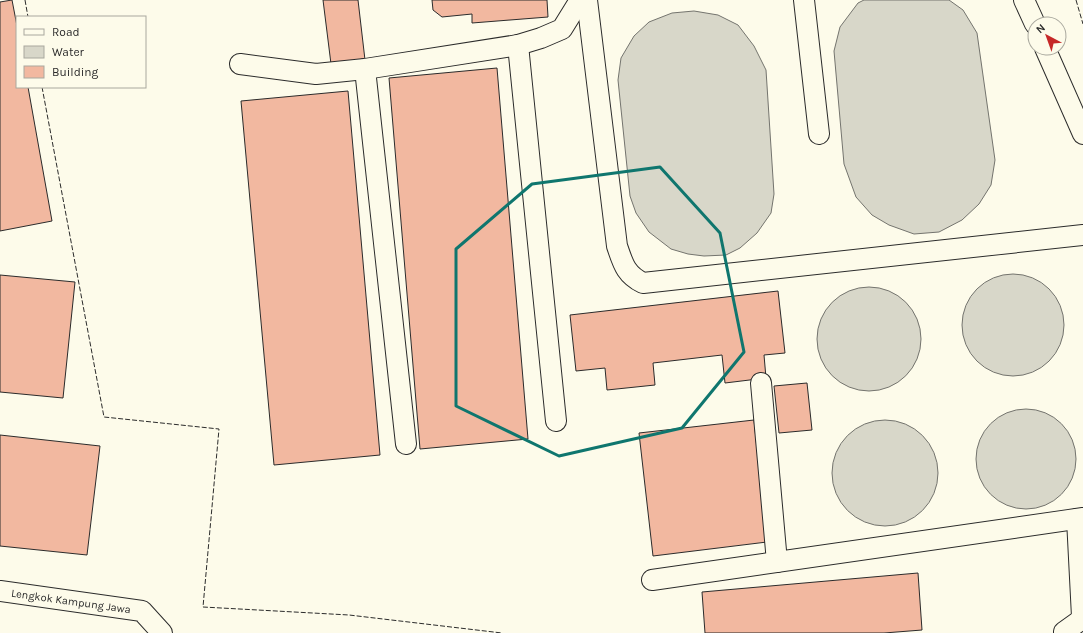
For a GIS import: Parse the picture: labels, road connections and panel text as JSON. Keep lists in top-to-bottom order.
{
  "streets": {
    "street": ["Lengkok Kampung Jawa"]
  },
  "legend": ["Road", "Water", "Building"],
  "north": "top left"
}
